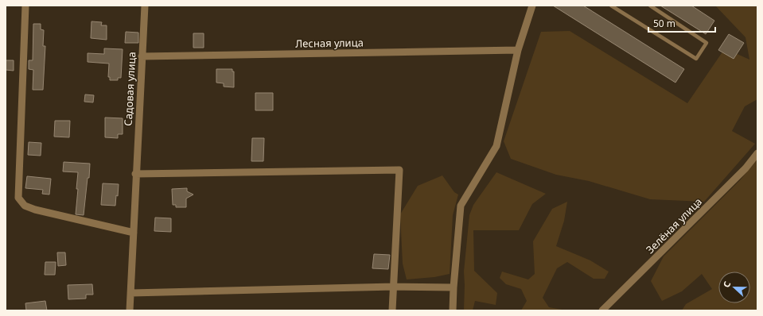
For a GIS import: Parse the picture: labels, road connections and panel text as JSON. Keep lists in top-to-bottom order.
{
  "streets": {
    "street": ["Лесная улица", "Садовая улица", "Зелёная улица"]
  },
  "crossings": [
    ["Лесная улица", "Садовая улица"]
  ],
  "scale_bar": "50 m",
  "north": "left"
}
